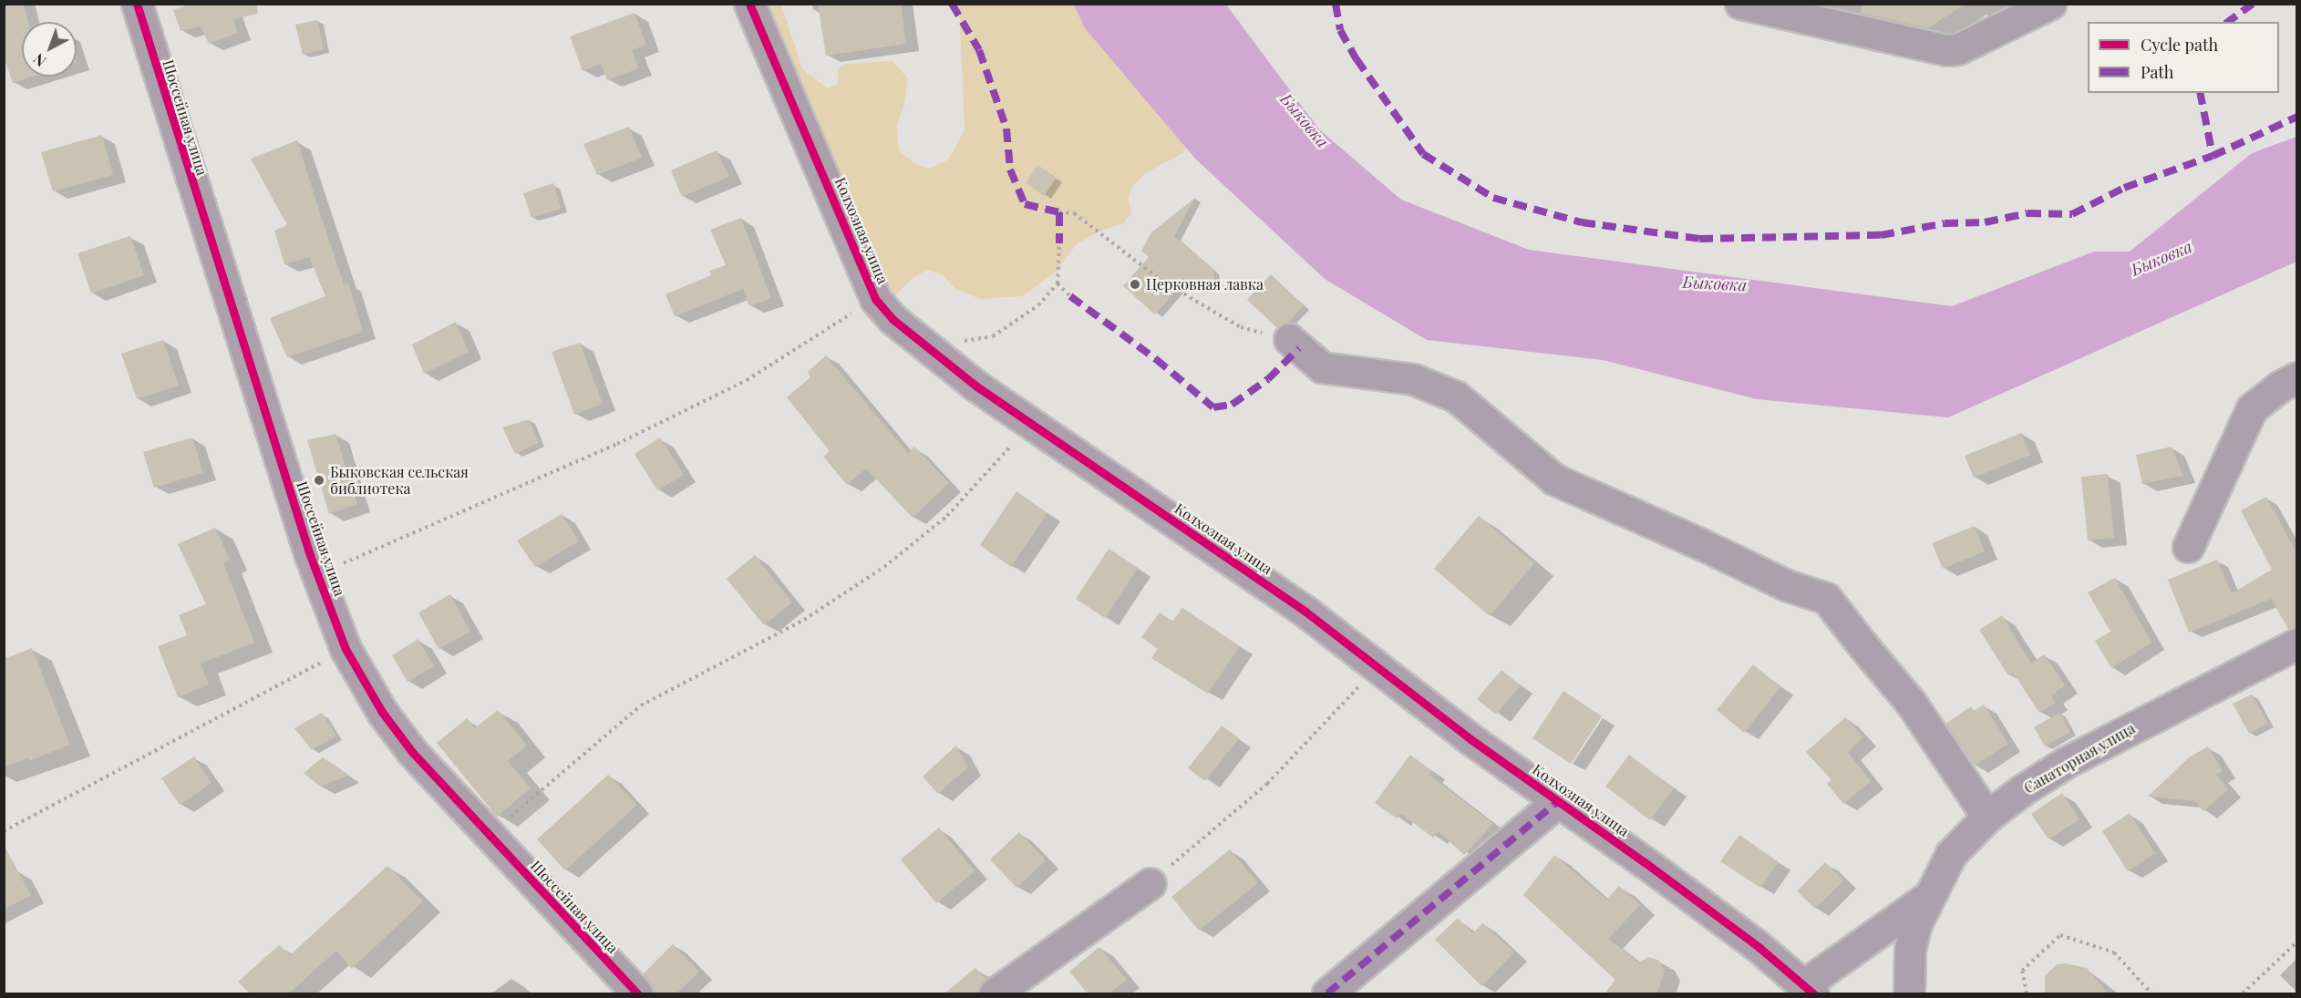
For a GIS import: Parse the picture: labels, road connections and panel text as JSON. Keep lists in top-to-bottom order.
{
  "streets": {
    "street": ["Шоссейная улица", "Колхозная улица", "Санаторная улица"]
  },
  "water": ["Быковка"],
  "places": ["Церковная лавка", "Быковская сельская библиотека"],
  "legend": ["Cycle path", "Path"],
  "north": "bottom left"
}
